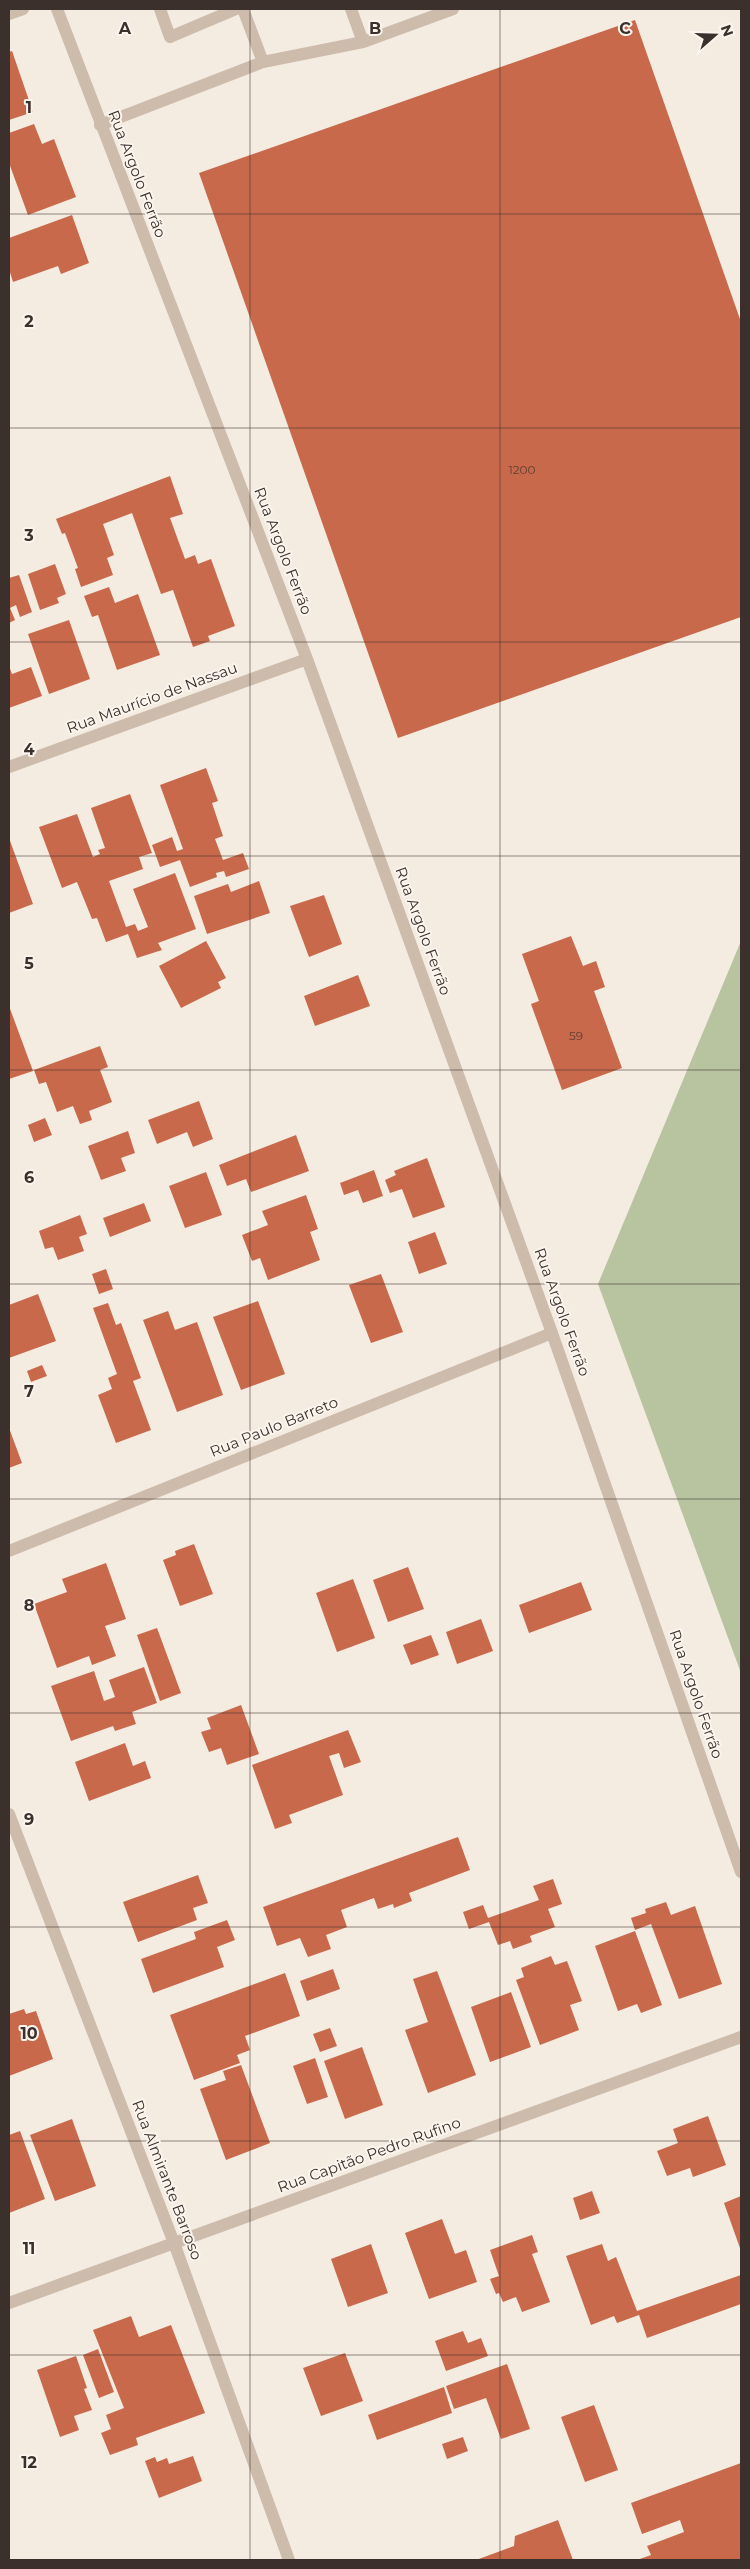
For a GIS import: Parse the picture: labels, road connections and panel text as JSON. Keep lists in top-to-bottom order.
{
  "streets": {
    "street": [
      "Rua Argolo Ferrão",
      "Rua Maurício de Nassau",
      "Rua Paulo Barreto",
      "Rua Capitão Pedro Rufino",
      "Rua Almirante Barroso"
    ]
  },
  "crossings": [
    ["Rua Argolo Ferrão", "Rua Maurício de Nassau"],
    ["Rua Argolo Ferrão", "Rua Paulo Barreto"],
    ["Rua Capitão Pedro Rufino", "Rua Almirante Barroso"]
  ],
  "house_numbers": ["1200", "59"],
  "north": "right",
  "grid": {
    "columns": ["A", "B", "C"],
    "rows": [
      "1",
      "2",
      "3",
      "4",
      "5",
      "6",
      "7",
      "8",
      "9",
      "10",
      "11",
      "12"
    ]
  }
}
